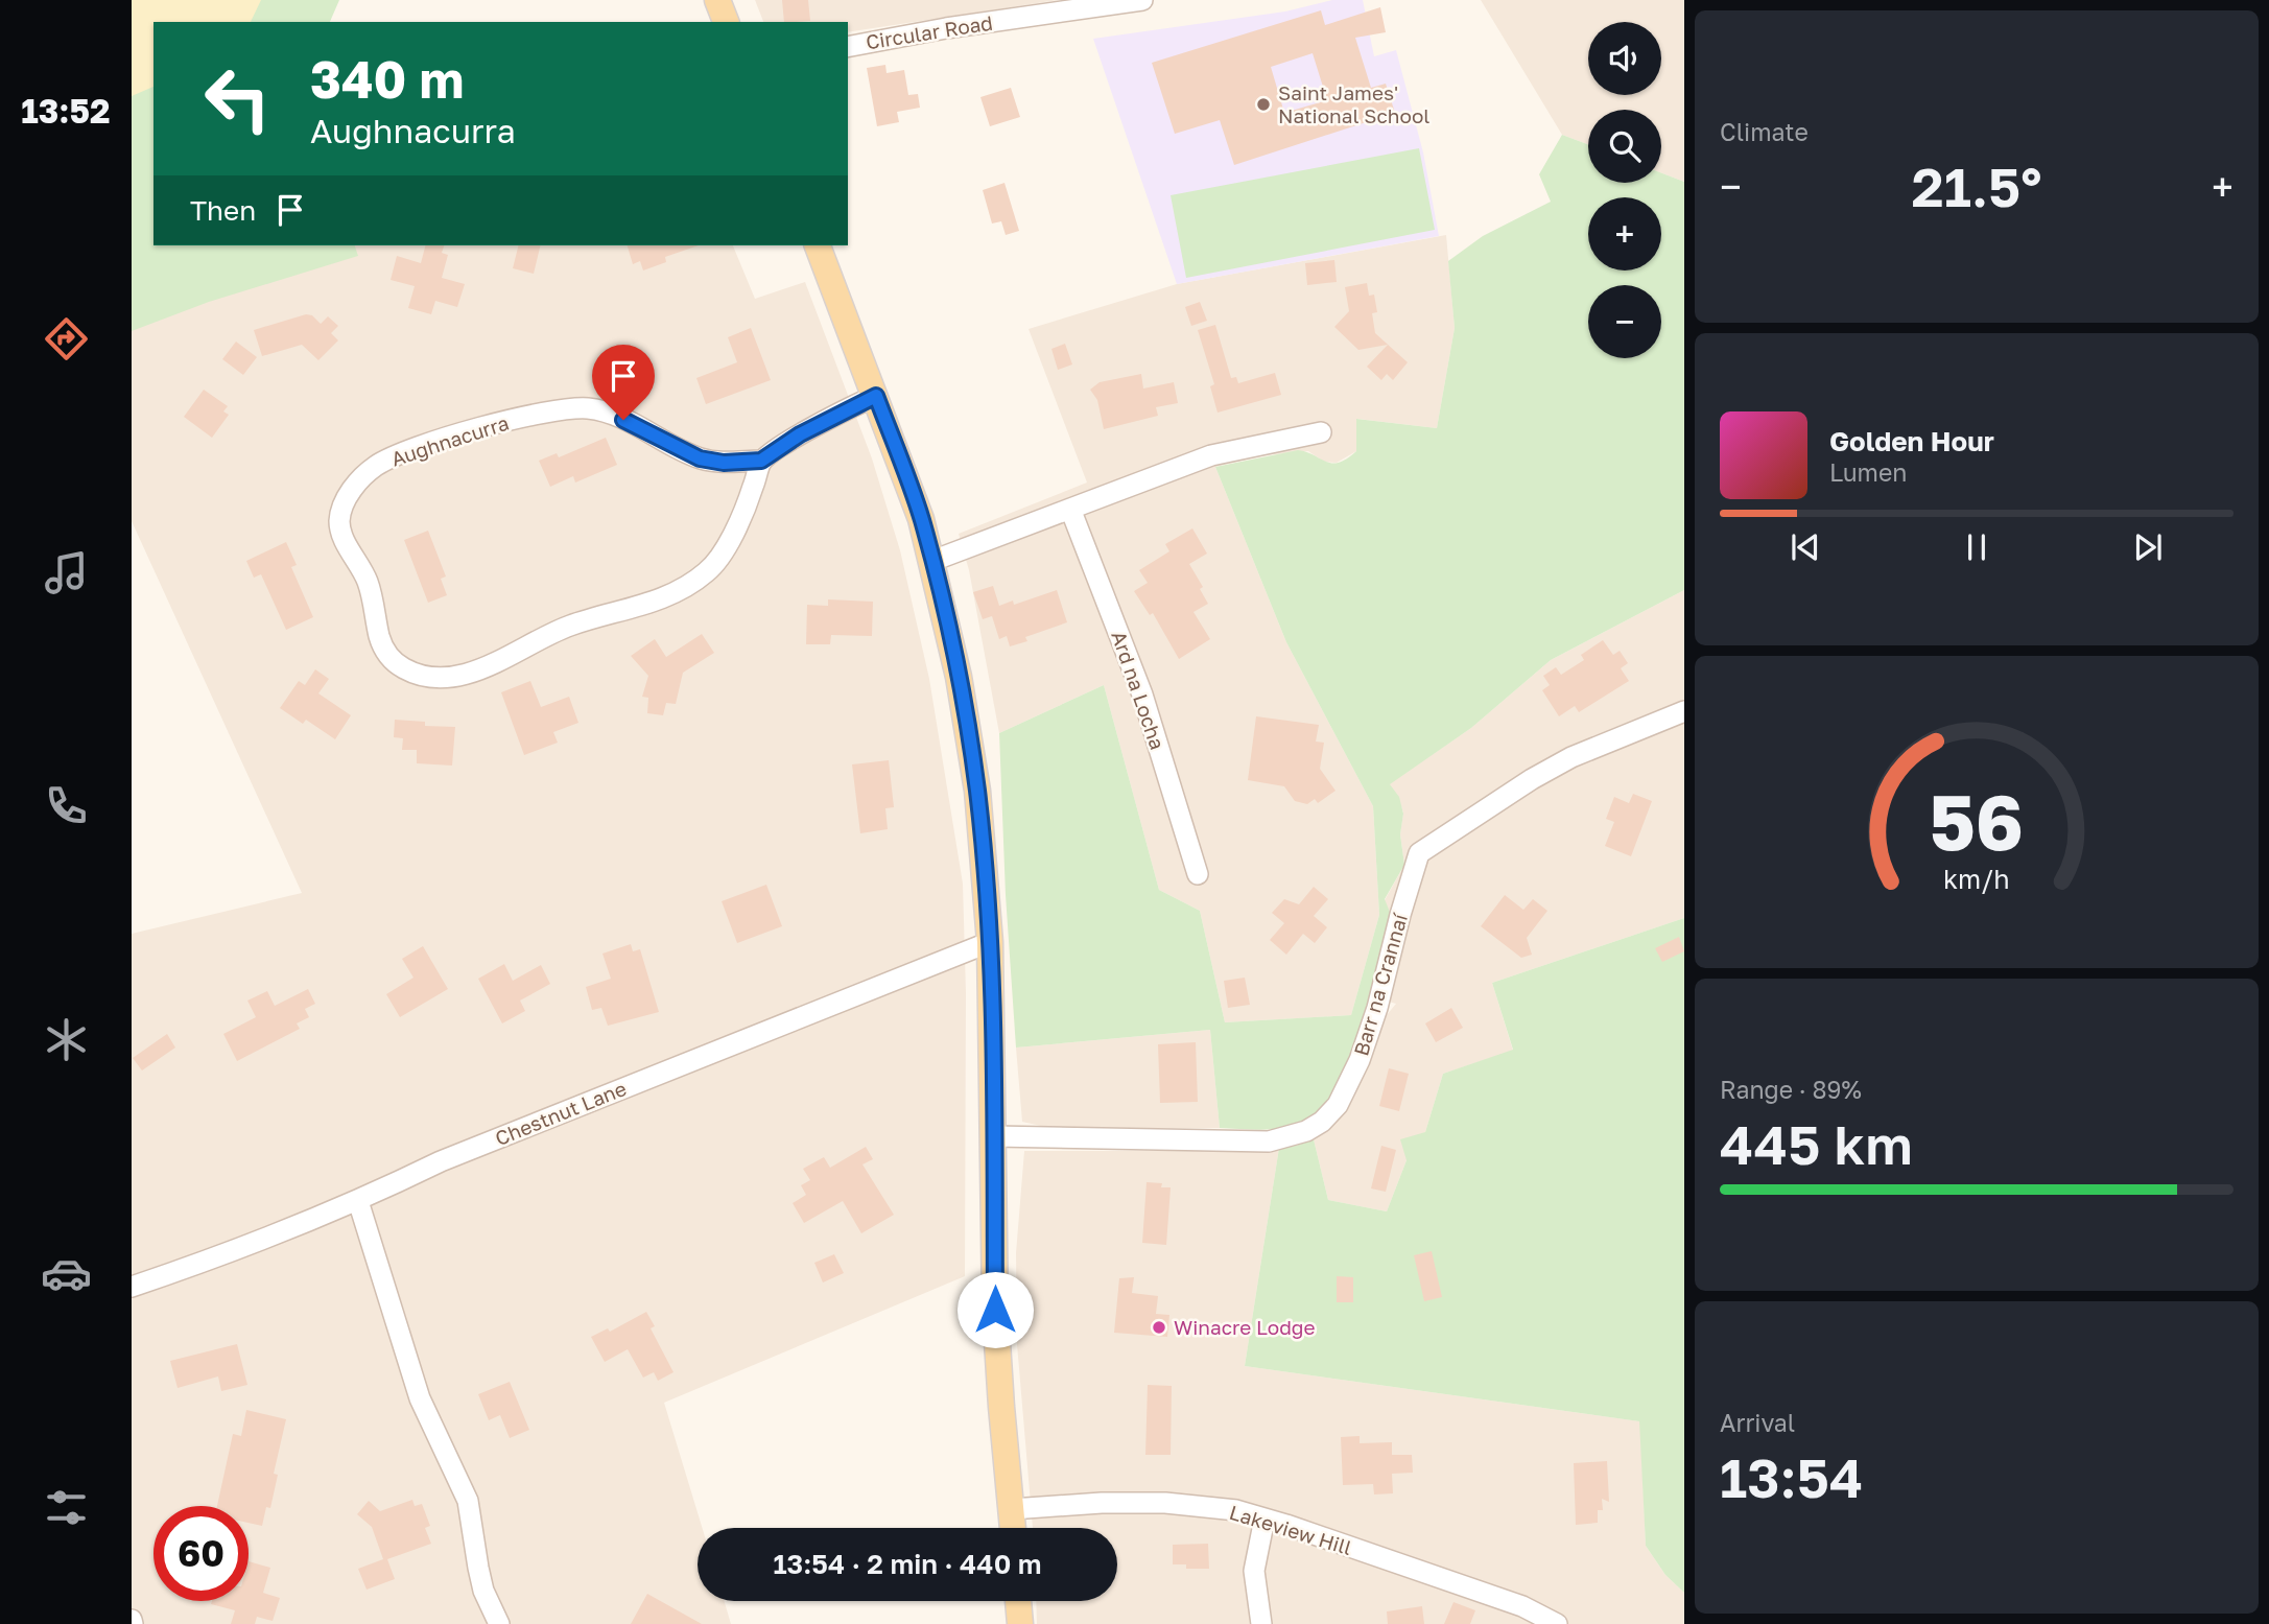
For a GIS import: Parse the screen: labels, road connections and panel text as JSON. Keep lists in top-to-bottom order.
{
  "streets": {
    "street": [
      "Circular Road",
      "Aughnacurra",
      "Ard na Locha",
      "Barr na Crannaí",
      "Chestnut Lane",
      "Lakeview Hill"
    ]
  },
  "places": ["Saint James' National School", "Winacre Lodge"],
  "page": {
    "tabs": "13:52",
    "tile": [
      "Climate",
      ["Range · 89%", "445 km"],
      ["Arrival", "13:54"]
    ],
    "map_buttons": ["+", "−"],
    "turn": ["340 m", "Aughnacurra"],
    "heat": ["−", "21.5°", "+"],
    "then": "Then",
    "song": ["Golden Hour", "Lumen"],
    "limit": "60",
    "trip": "13:54 · 2 min · 440 m",
    "gauge": ["56", "km/h"]
  }
}
